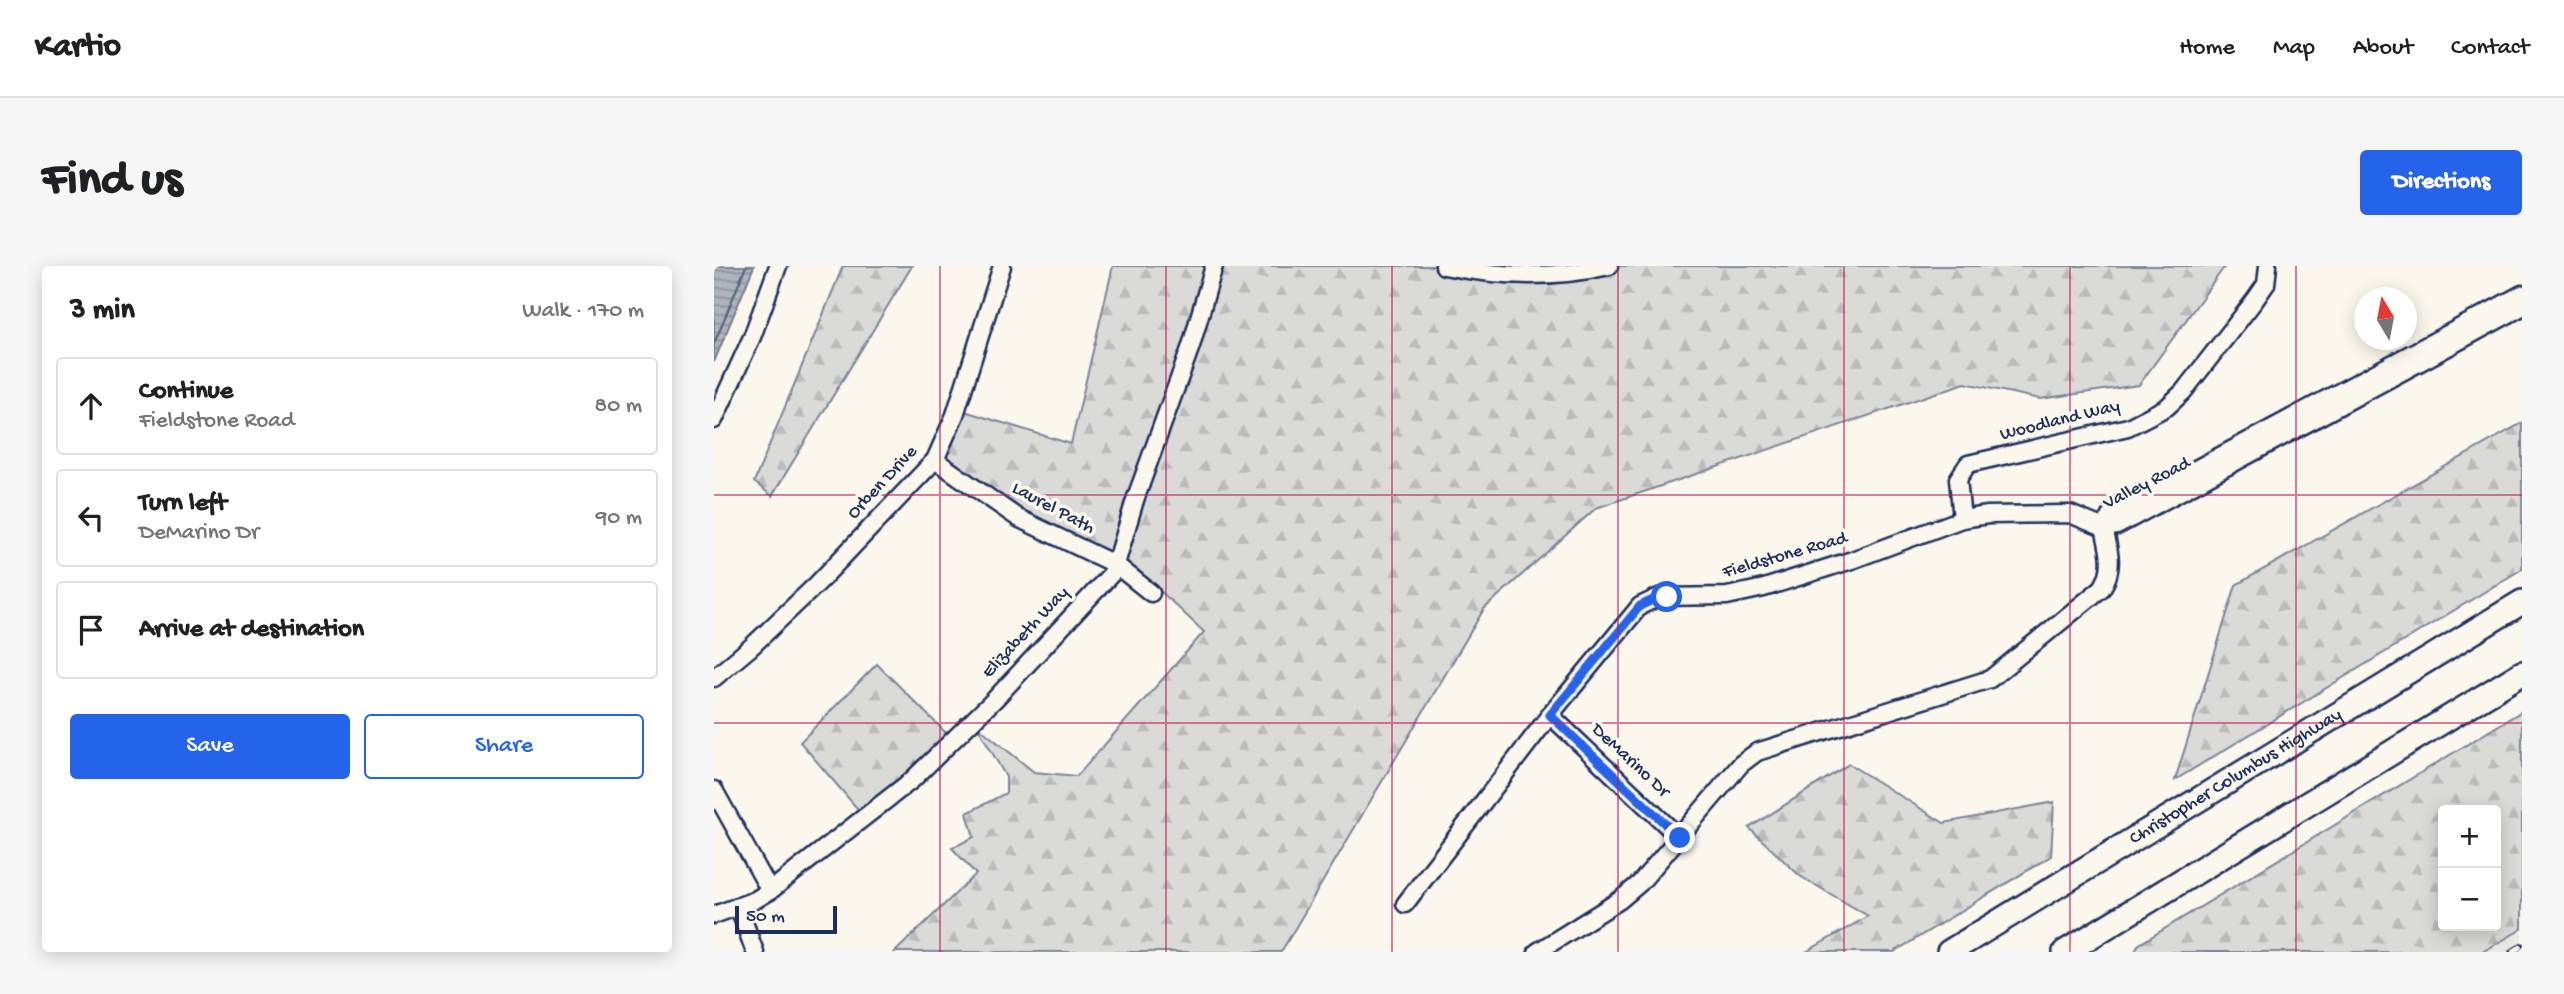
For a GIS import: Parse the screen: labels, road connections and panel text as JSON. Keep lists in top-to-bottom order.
{
  "streets": {
    "highway": ["Christopher Columbus Highway"],
    "street": [
      "Woodland Way",
      "Orben Drive",
      "Valley Road",
      "Laurel Path",
      "Fieldstone Road",
      "Elizabeth Way",
      "DeMarino Dr"
    ]
  },
  "crossings": [
    ["Woodland Way", "Fieldstone Road"],
    ["Orben Drive", "Laurel Path"],
    ["Valley Road", "Fieldstone Road"],
    ["Laurel Path", "Elizabeth Way"],
    ["Fieldstone Road", "DeMarino Dr"]
  ],
  "scale_bar": "50 m",
  "north": "top",
  "page": {
    "header": "Kartio",
    "nav": [
      "Home",
      "Map",
      "About",
      "Contact"
    ],
    "buttons": [
      "Directions",
      ["Save", "Share"]
    ],
    "title": "Find us",
    "heading": ["3 min", "Walk · 170 m"],
    "list": [
      ["Continue", "Fieldstone Road", "80 m"],
      ["Turn left", "DeMarino Dr", "90 m"],
      "Arrive at destination"
    ],
    "map_buttons": ["+", "−"],
    "scale": "50 m"
  }
}
